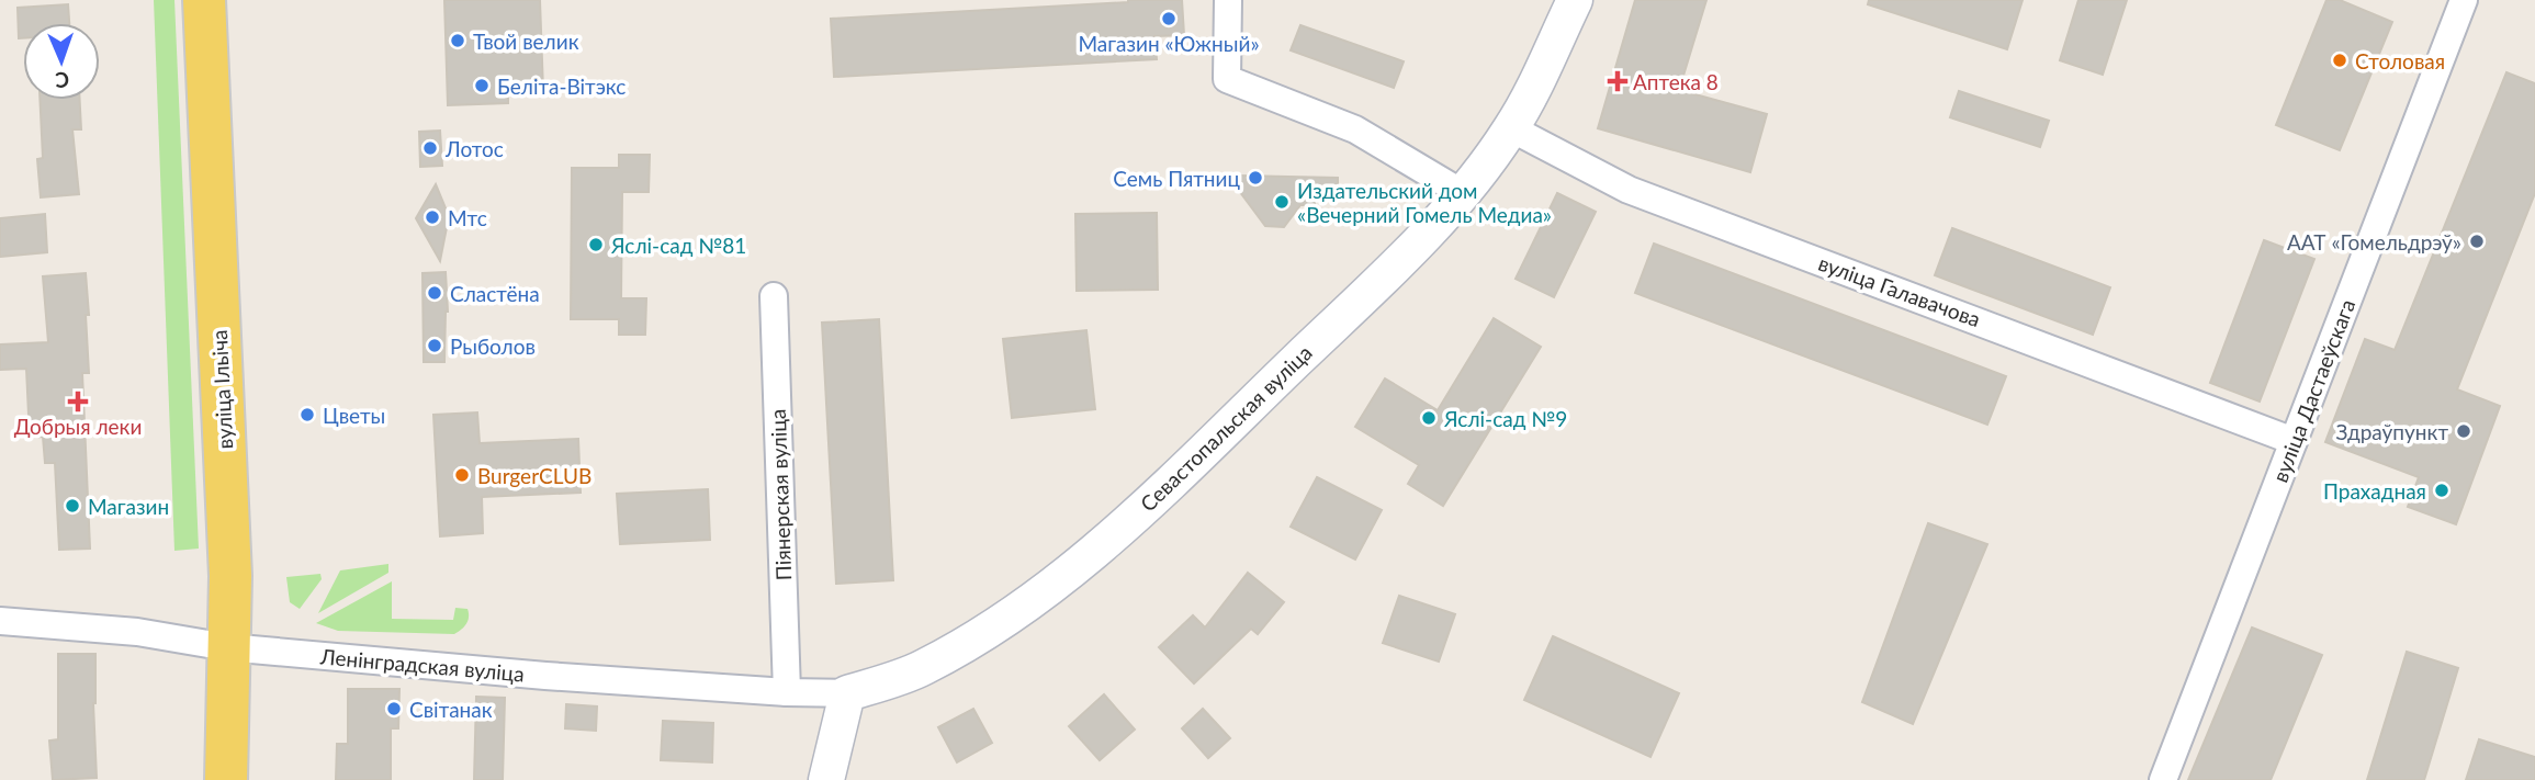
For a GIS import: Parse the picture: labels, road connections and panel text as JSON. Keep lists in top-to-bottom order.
{
  "streets": {
    "main road": ["вуліца Ільіча"],
    "street": [
      "вуліца Галавачова",
      "вуліца Дастаеўскага",
      "Севастопальская вуліца",
      "Піянерская вуліца",
      "Ленінградская вуліца"
    ]
  },
  "crossings": [
    ["вуліца Галавачова", "вуліца Дастаеўскага"],
    ["вуліца Галавачова", "Севастопальская вуліца"],
    ["вуліца Ільіча", "Ленінградская вуліца"],
    ["Севастопальская вуліца", "Ленінградская вуліца"],
    ["Піянерская вуліца", "Ленінградская вуліца"]
  ],
  "places": {
    "other": [
      "Магазин «Южный»",
      "Твой велик",
      "Столовая",
      "Беліта-Вітэкс",
      "Лотос",
      "Семь Пятниц",
      "Издательский дом «Вечерний Гомель Медиа»",
      "Мтс",
      "ААТ «Гомельдрэў»",
      "Яслі-сад №81",
      "Сластёна",
      "Рыболов",
      "Цветы",
      "Яслі-сад №9",
      "Здраўпункт",
      "BurgerCLUB",
      "Прахадная",
      "Магазин",
      "Світанак"
    ],
    "health": ["Аптека 8", "Добрыя леки"]
  },
  "north": "bottom"
}
